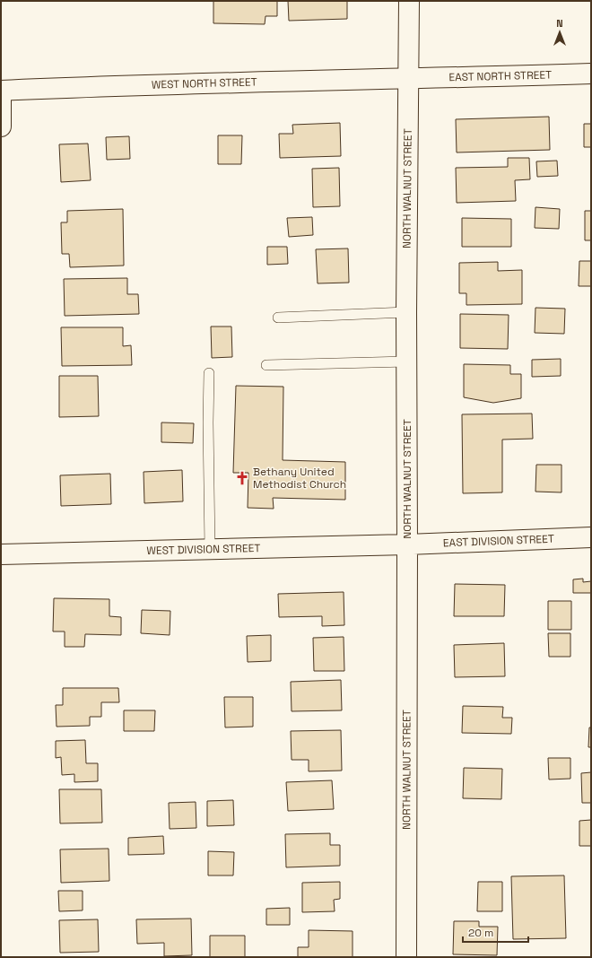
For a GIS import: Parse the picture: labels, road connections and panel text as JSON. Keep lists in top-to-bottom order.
{
  "streets": {
    "street": [
      "EAST NORTH STREET",
      "WEST NORTH STREET",
      "NORTH WALNUT STREET",
      "EAST DIVISION STREET",
      "WEST DIVISION STREET"
    ]
  },
  "crossings": [
    ["EAST NORTH STREET", "WEST NORTH STREET"],
    ["EAST NORTH STREET", "NORTH WALNUT STREET"],
    ["WEST NORTH STREET", "NORTH WALNUT STREET"],
    ["NORTH WALNUT STREET", "EAST DIVISION STREET"],
    ["NORTH WALNUT STREET", "WEST DIVISION STREET"],
    ["EAST DIVISION STREET", "WEST DIVISION STREET"]
  ],
  "places": {
    "church": ["Bethany United Methodist Church"]
  },
  "scale_bar": "20 m",
  "north": "top"
}
